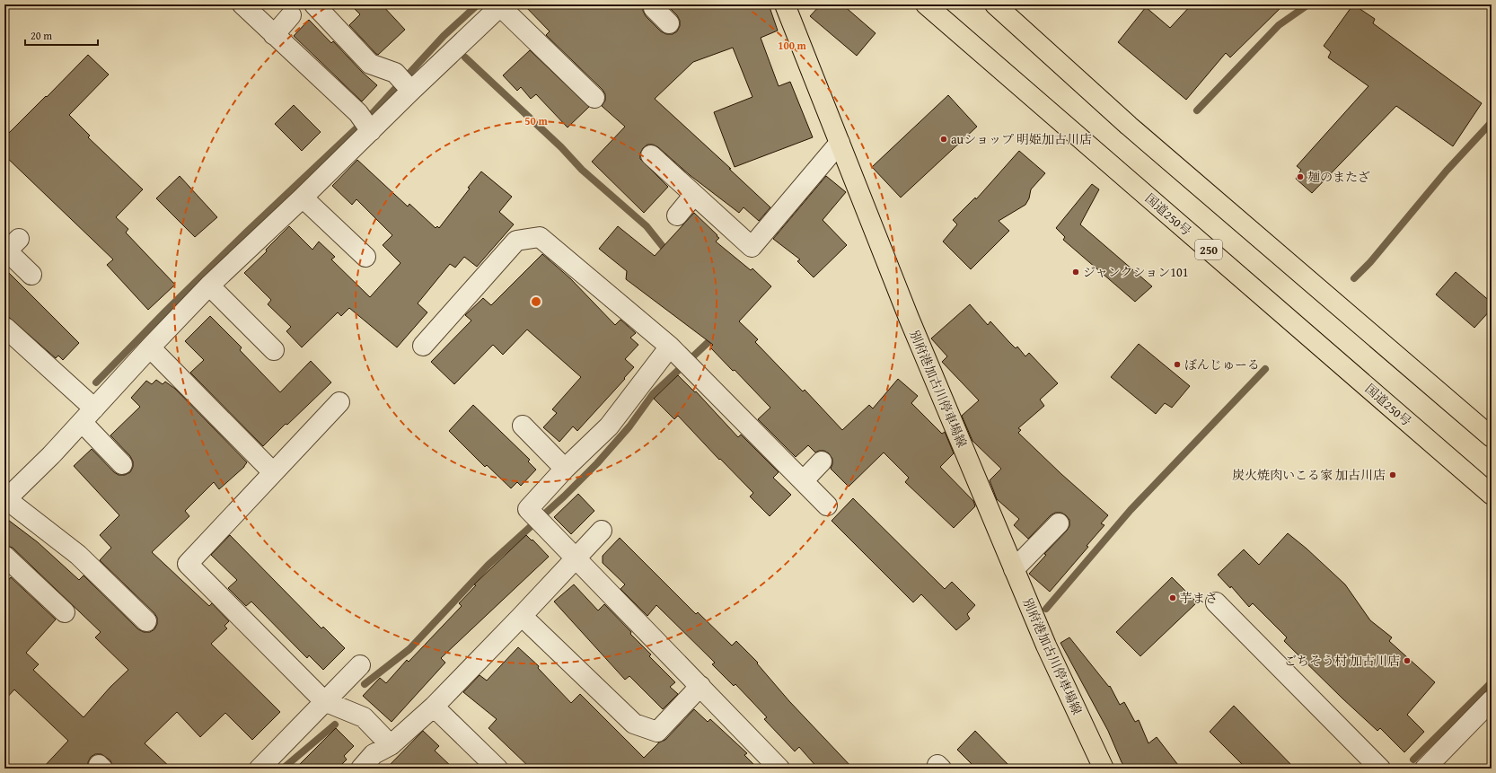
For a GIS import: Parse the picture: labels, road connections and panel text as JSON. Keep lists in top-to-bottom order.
{
  "streets": {
    "main road": ["国道250号", "250", "別府港加古川停車場線"]
  },
  "places": [
    "auショップ 明姫加古川店",
    "麺のまたざ",
    "ジャンクション101",
    "ぼんじゅーる",
    "炭火焼肉いこる家 加古川店",
    "芋まさ",
    "ごちそう村 加古川店"
  ],
  "scale_bar": "20 m",
  "rings": ["100 m", "50 m"]
}
